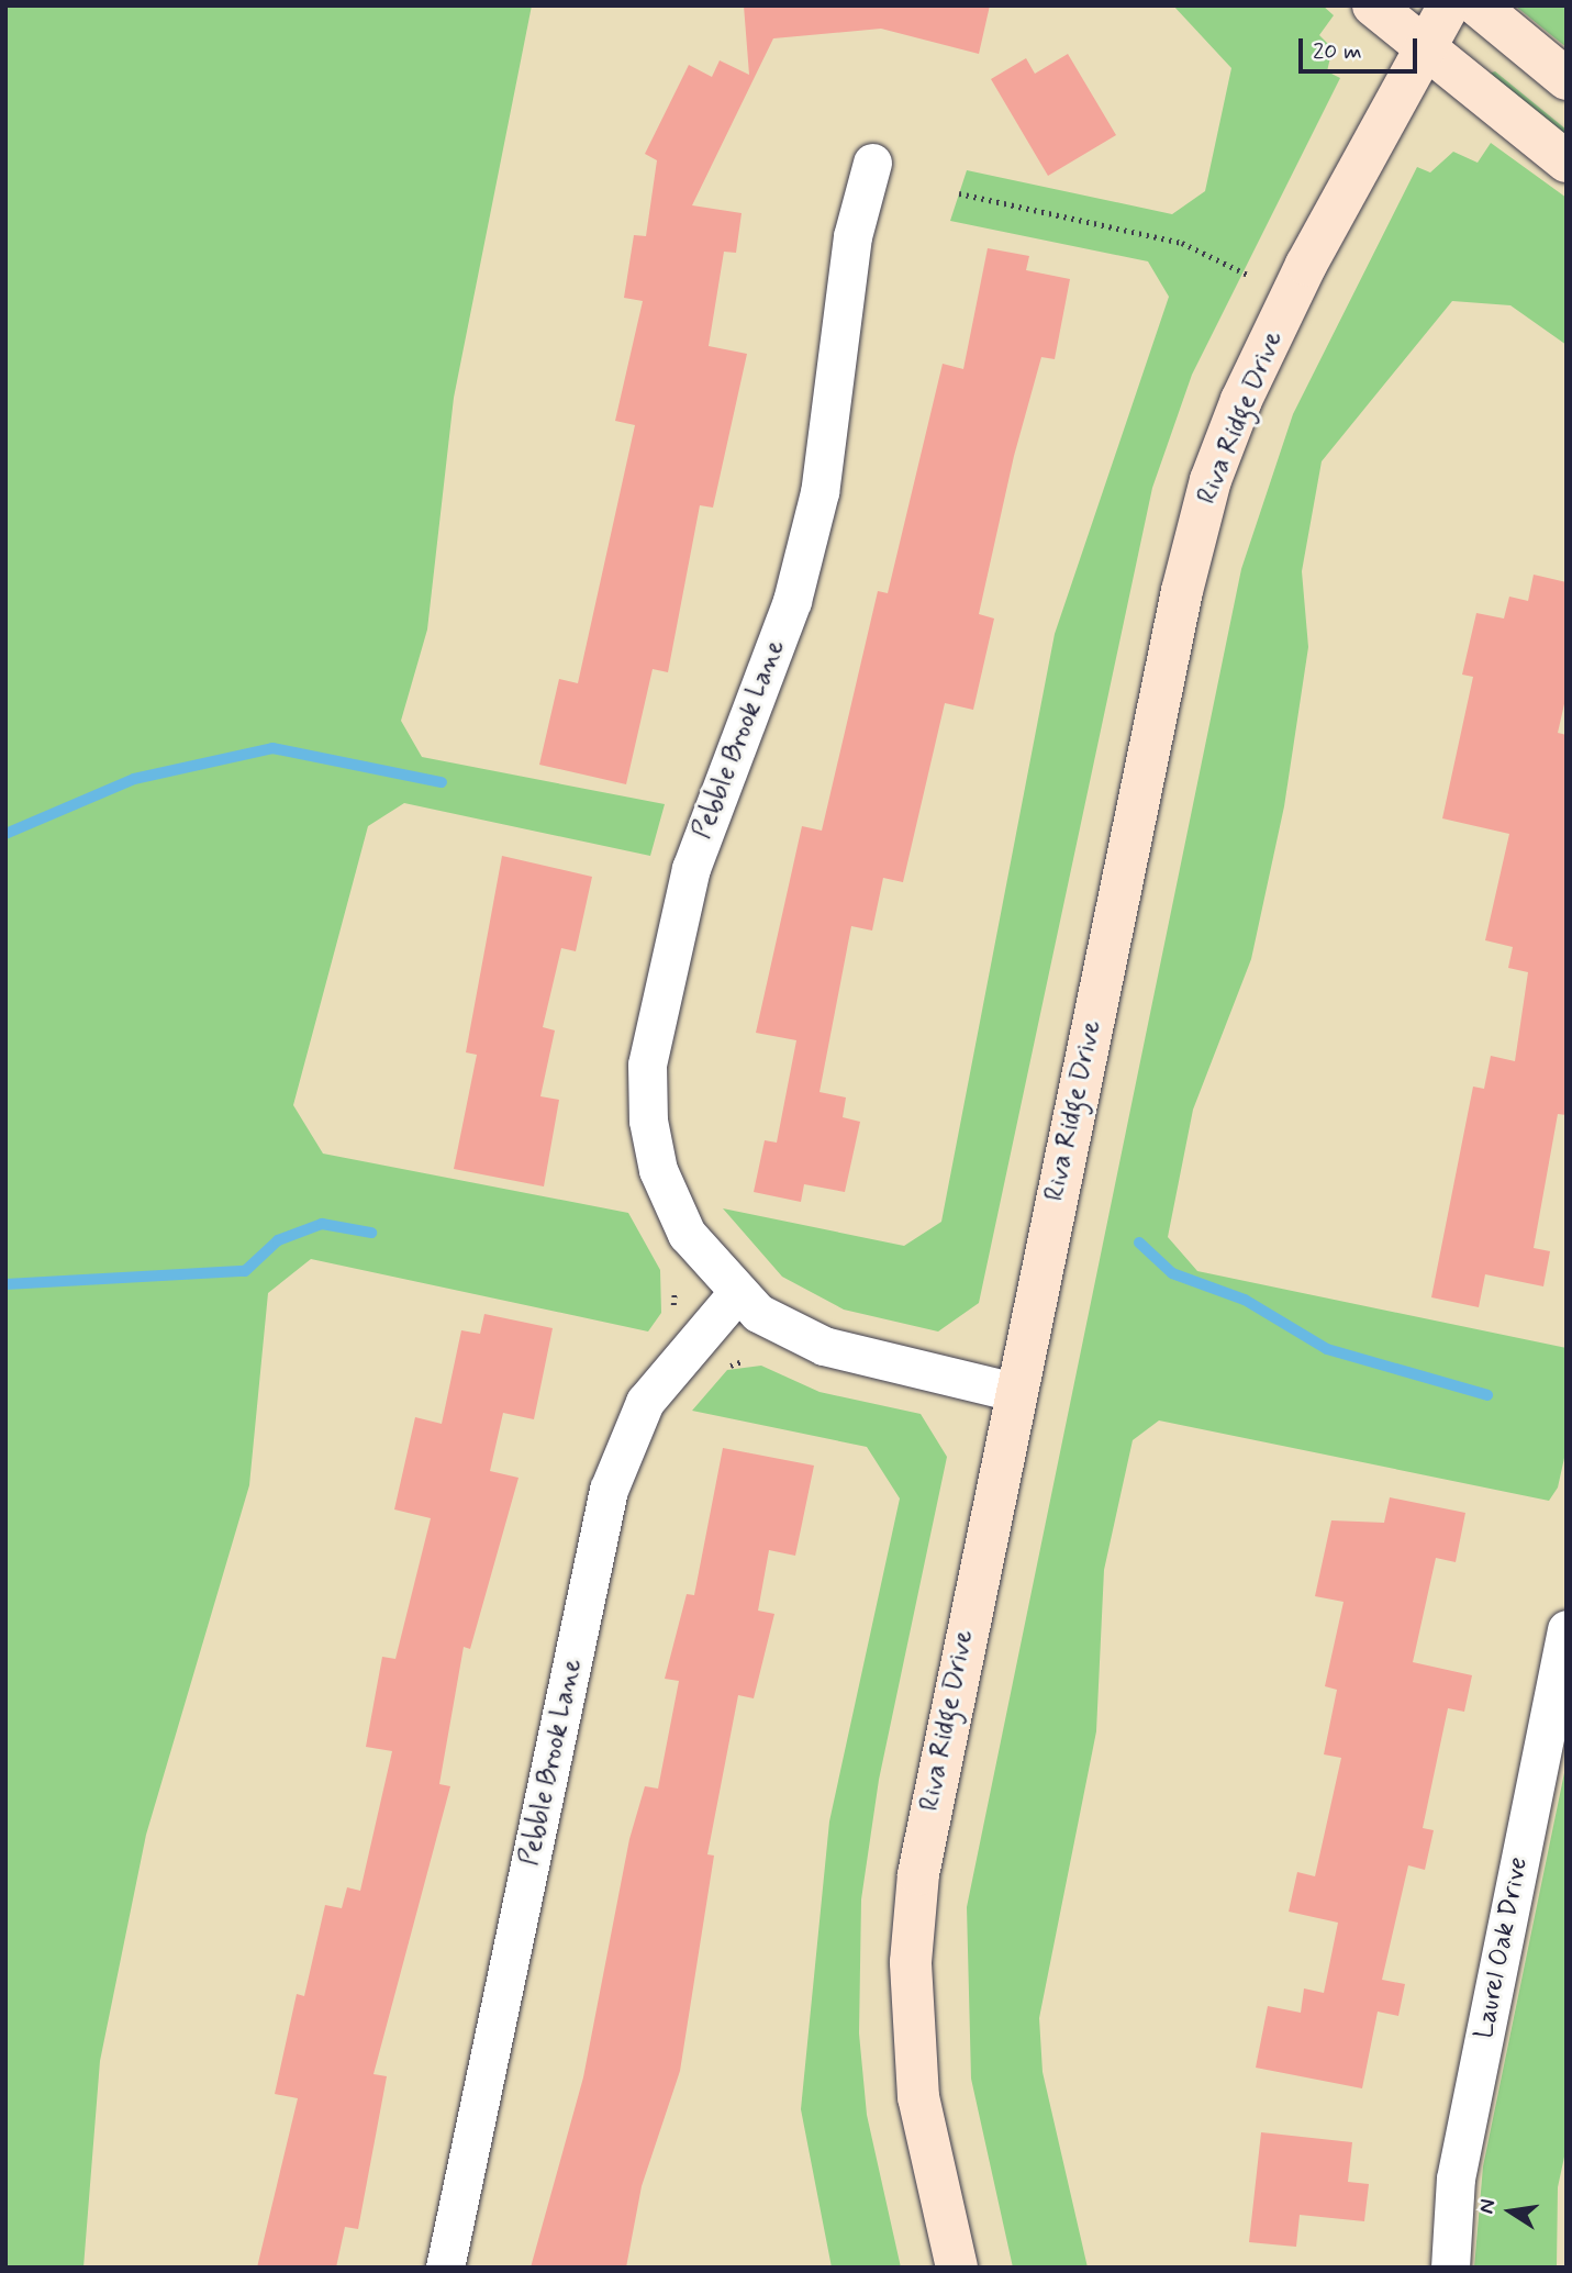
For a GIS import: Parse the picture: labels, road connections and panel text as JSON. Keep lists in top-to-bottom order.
{
  "streets": {
    "street": ["Riva Ridge Drive", "Pebble Brook Lane", "Laurel Oak Drive"]
  },
  "crossings": [
    ["Riva Ridge Drive", "Pebble Brook Lane"]
  ],
  "scale_bar": "20 m",
  "north": "left"
}
